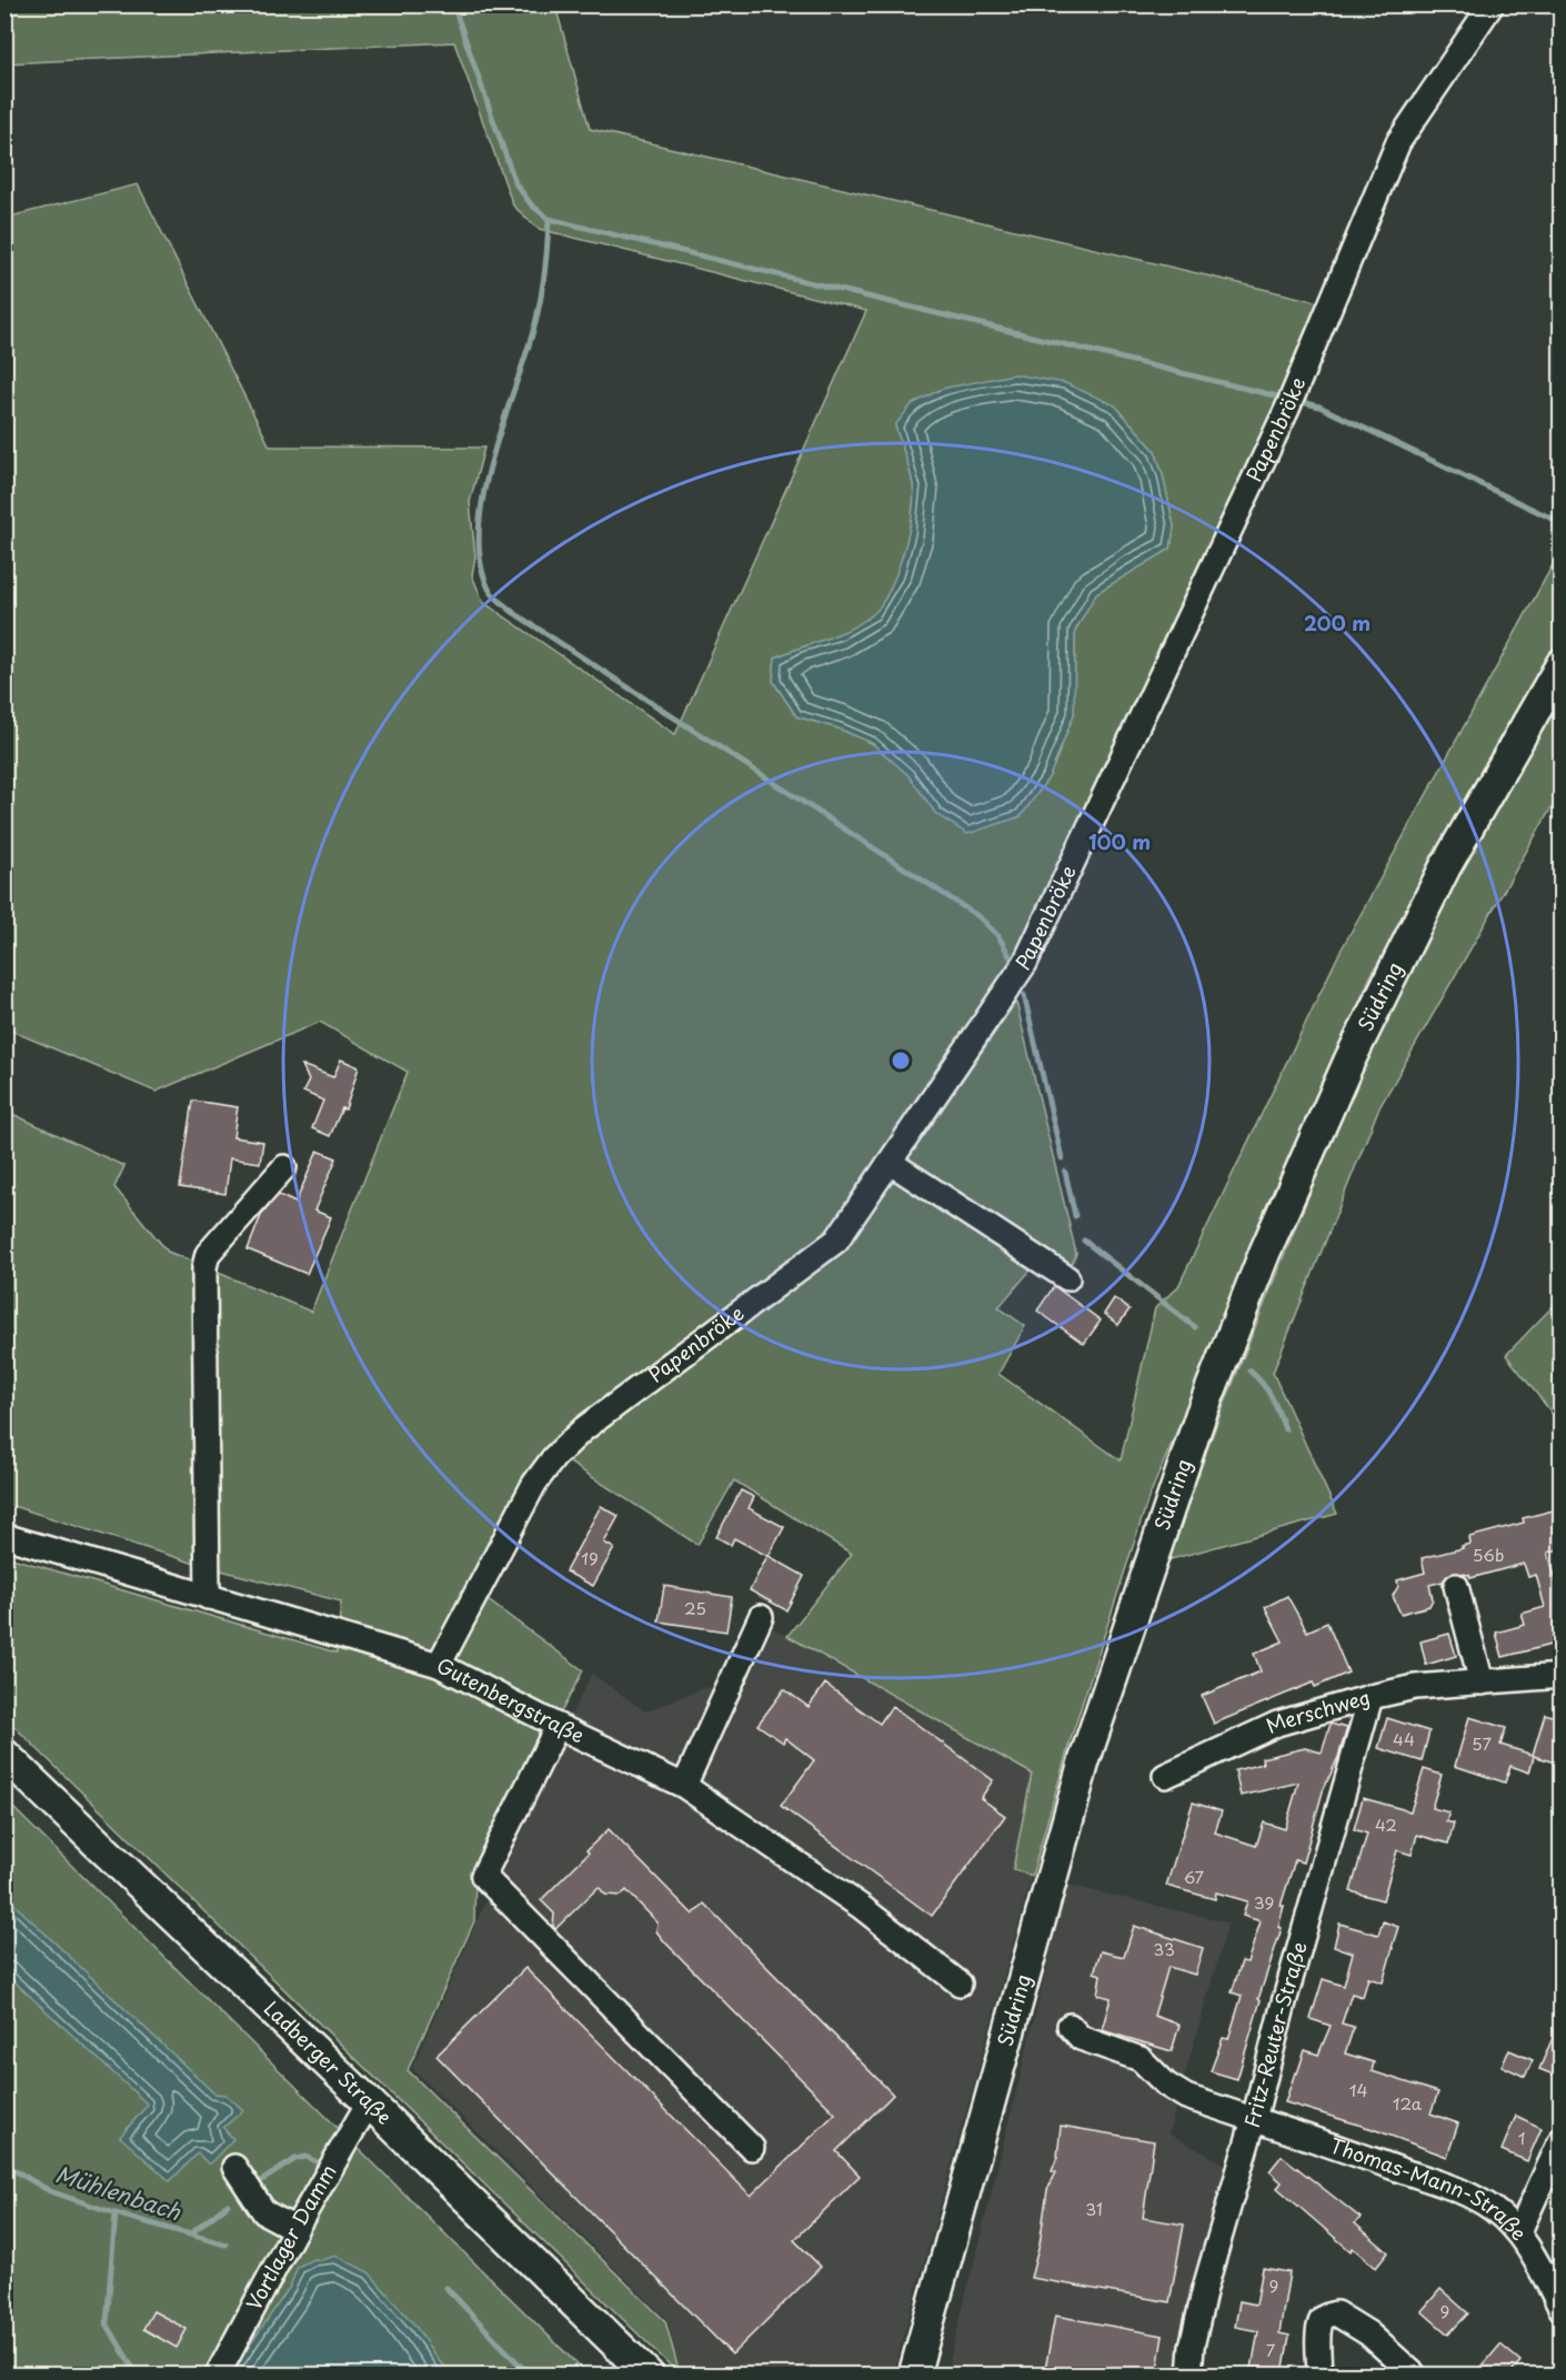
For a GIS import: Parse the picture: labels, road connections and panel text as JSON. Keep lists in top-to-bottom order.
{
  "streets": {
    "main road": ["Südring", "Ladberger Straße"],
    "street": [
      "Papenbröke",
      "Gutenbergstraße",
      "Merschweg",
      "Fritz-Reuter-Straße",
      "Thomas-Mann-Straße",
      "Vortlager Damm"
    ]
  },
  "crossings": [
    ["Papenbröke", "Gutenbergstraße"],
    ["Merschweg", "Fritz-Reuter-Straße"],
    ["Fritz-Reuter-Straße", "Thomas-Mann-Straße"],
    ["Ladberger Straße", "Vortlager Damm"]
  ],
  "water": ["Mühlenbach"],
  "house_numbers": [
    "56b",
    "19",
    "25",
    "44",
    "57",
    "42",
    "67",
    "39",
    "33",
    "14",
    "12a",
    "1",
    "31",
    "9",
    "9",
    "7"
  ],
  "rings": ["200 m", "100 m"]
}
